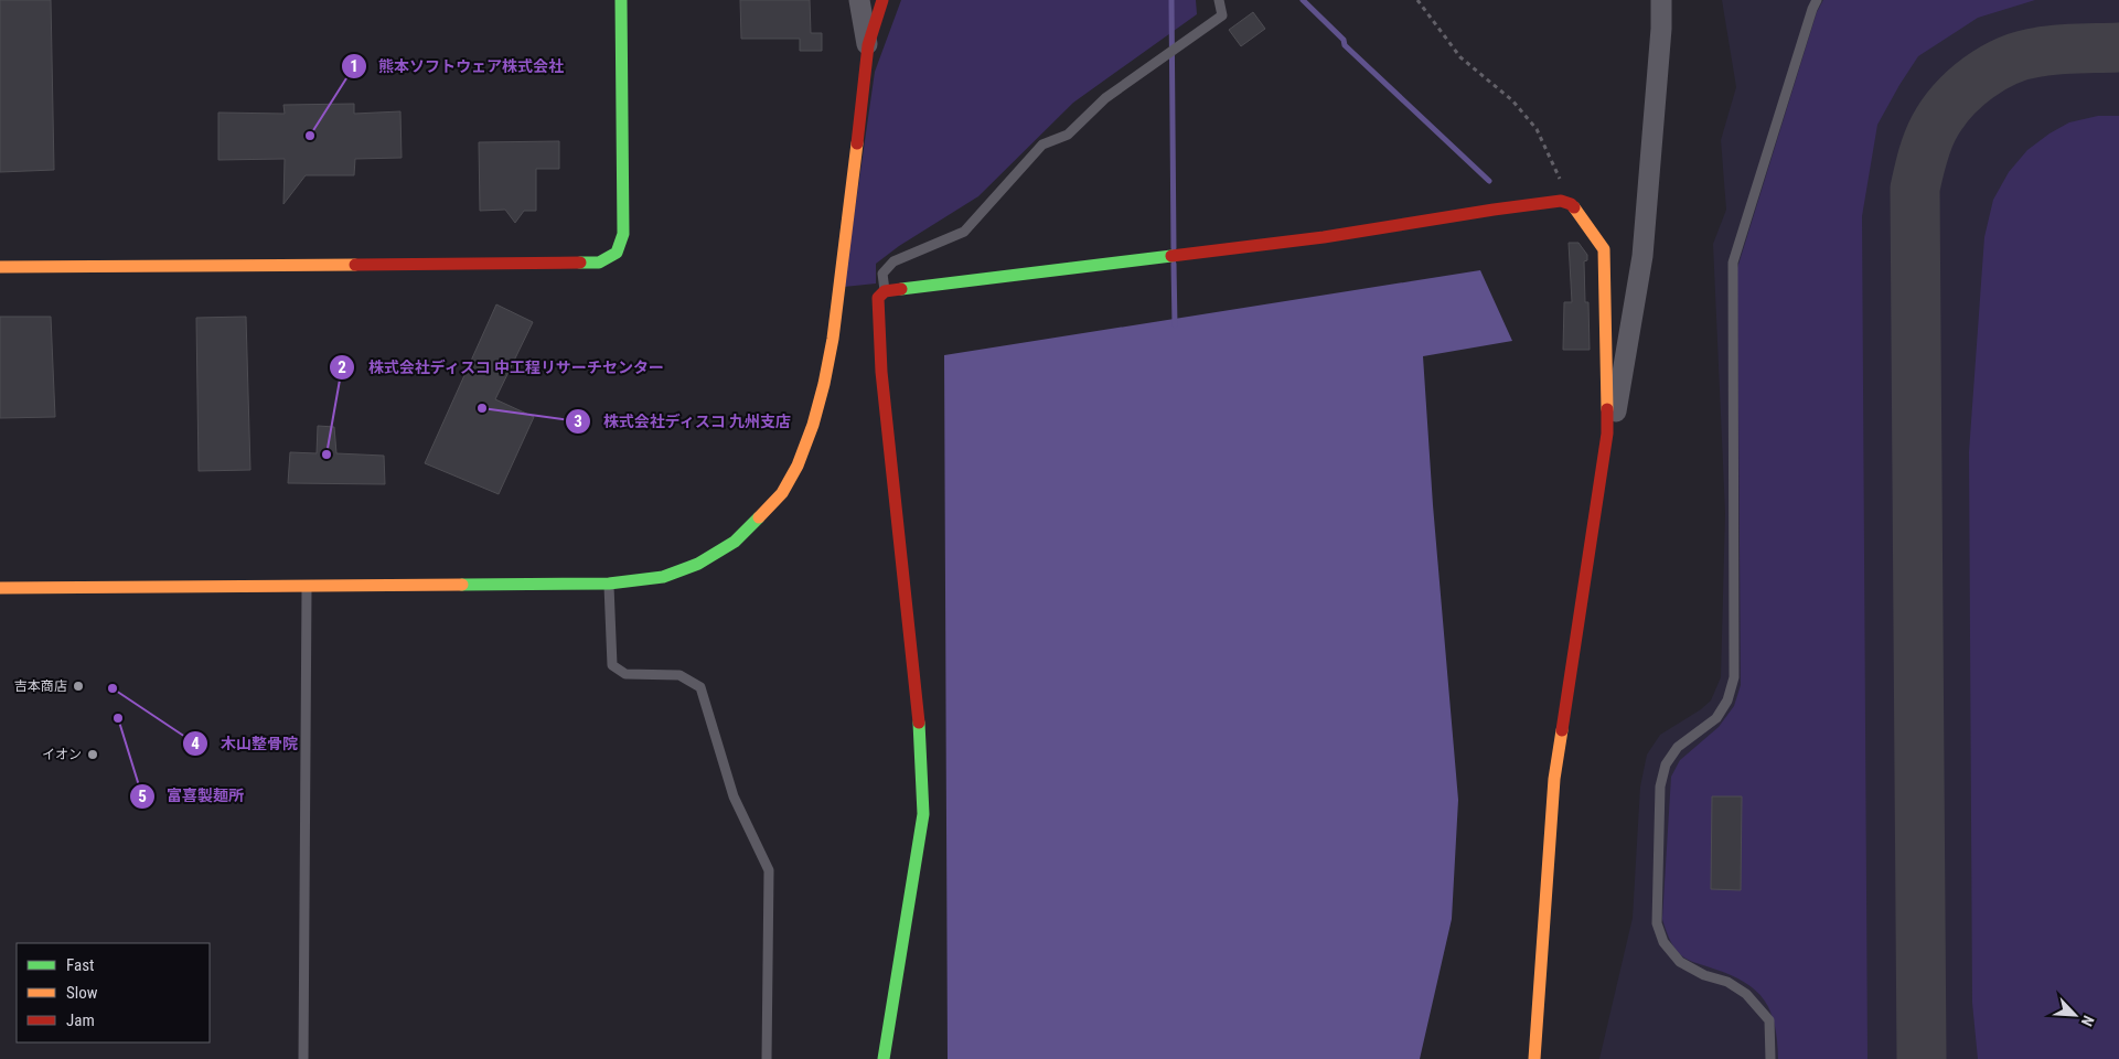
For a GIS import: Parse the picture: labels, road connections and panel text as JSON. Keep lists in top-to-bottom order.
{
  "places": [
    "熊本ソフトウェア株式会社",
    "株式会社ディスコ 九州支店",
    "株式会社ディスコ 中工程リサーチセンター",
    "吉本商店",
    "木山整骨院",
    "富喜製麺所",
    "イオン"
  ],
  "legend": ["Fast", "Slow", "Jam"],
  "north": "bottom right"
}
